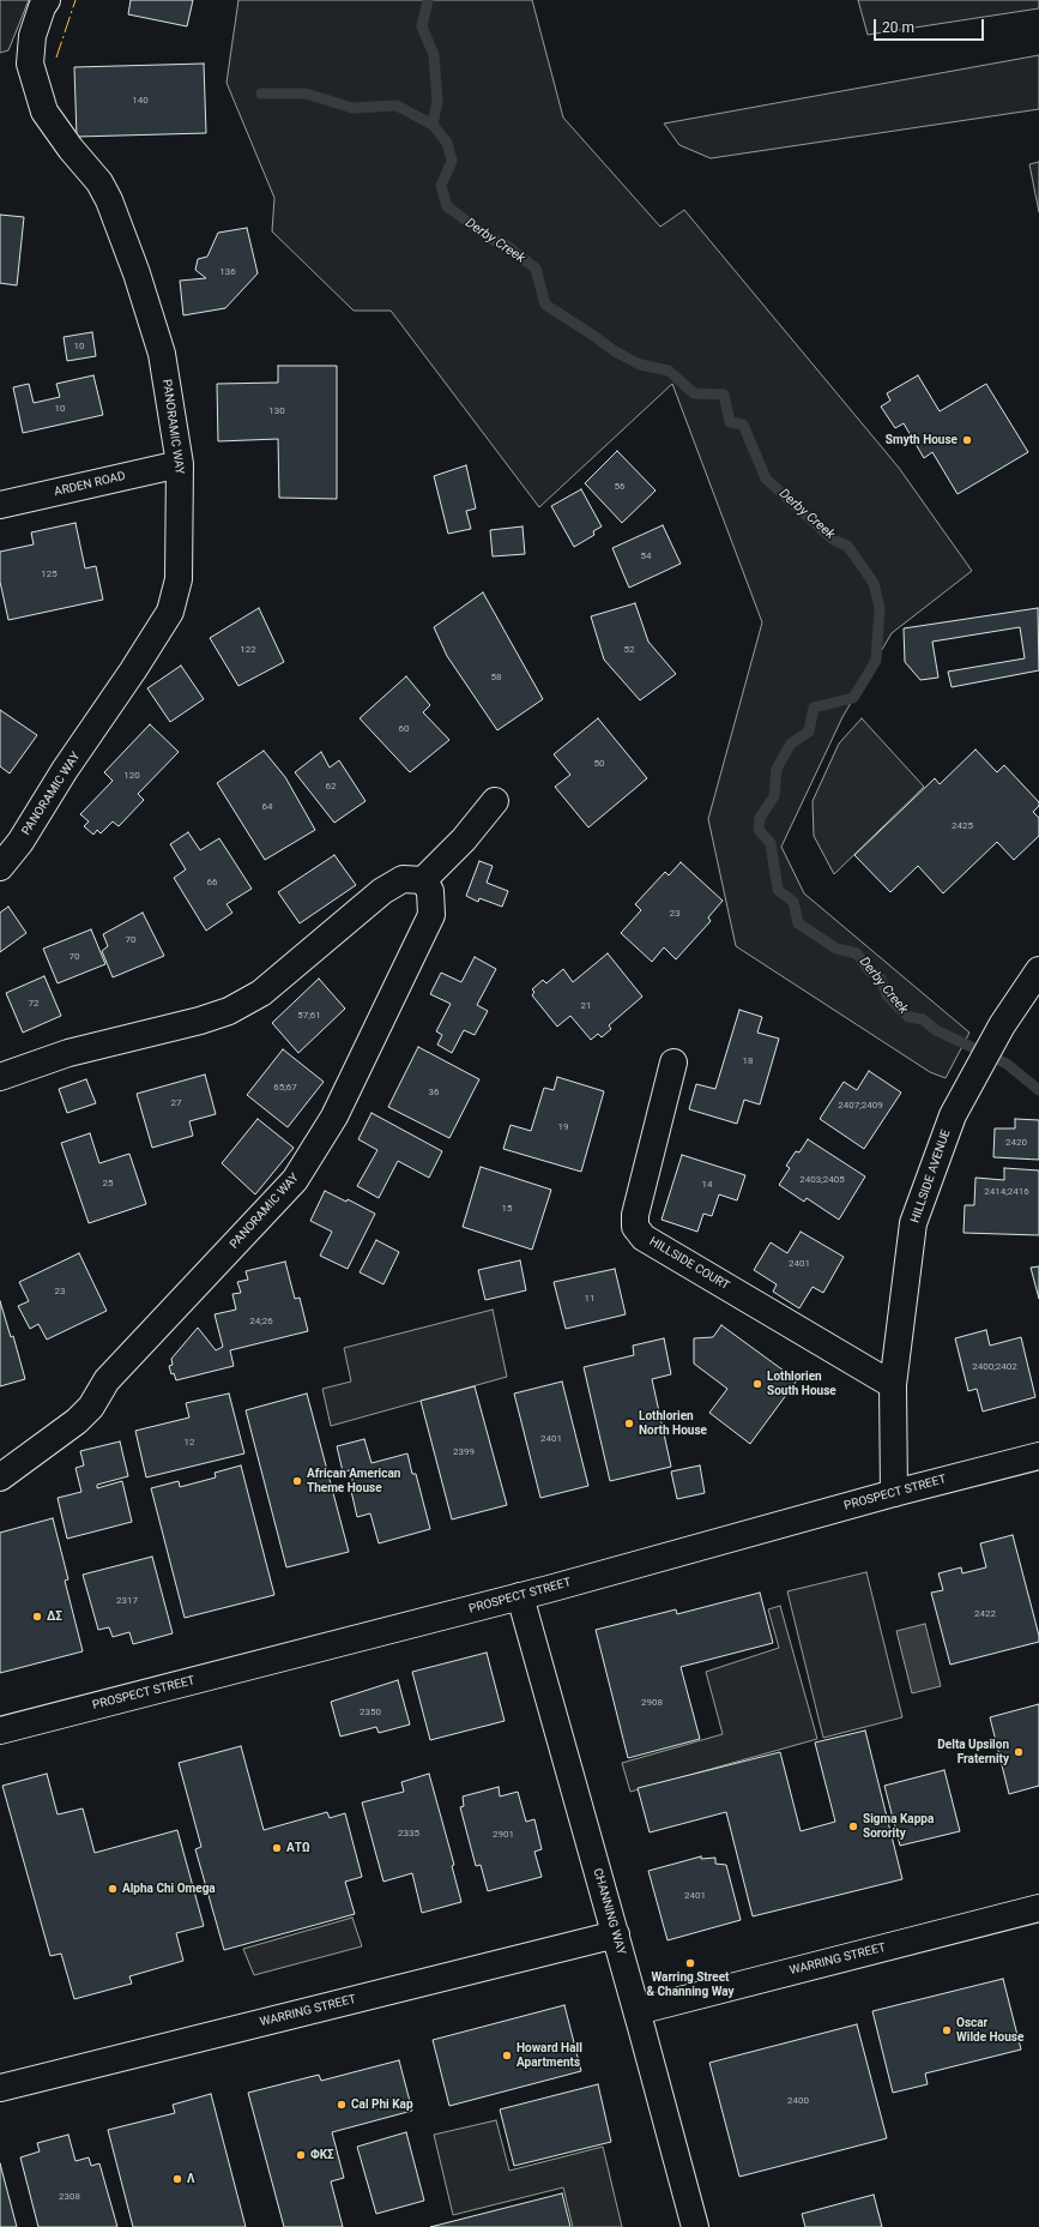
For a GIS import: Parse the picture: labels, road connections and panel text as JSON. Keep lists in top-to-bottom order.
{
  "streets": {
    "street": [
      "PANORAMIC WAY",
      "ARDEN ROAD",
      "HILLSIDE AVENUE",
      "HILLSIDE COURT",
      "PROSPECT STREET",
      "CHANNING WAY",
      "WARRING STREET"
    ]
  },
  "crossings": [
    ["PANORAMIC WAY", "ARDEN ROAD"],
    ["HILLSIDE AVENUE", "HILLSIDE COURT"],
    ["HILLSIDE AVENUE", "PROSPECT STREET"],
    ["PROSPECT STREET", "CHANNING WAY"],
    ["CHANNING WAY", "WARRING STREET"]
  ],
  "water": ["Derby Creek"],
  "places": [
    "Smyth House",
    "Lothlorien South House",
    "Lothlorien North House",
    "African American Theme House",
    "ΔΣ",
    "Delta Upsilon Fraternity",
    "Sigma Kappa Sorority",
    "ΑΤΩ",
    "Alpha Chi Omega",
    "Warring Street & Channing Way",
    "Oscar Wilde House",
    "Howard Hall Apartments",
    "Cal Phi Kap",
    "ΦΚΣ",
    "Λ"
  ],
  "house_numbers": [
    "140",
    "136",
    "10",
    "10",
    "130",
    "56",
    "54",
    "125",
    "122",
    "52",
    "58",
    "60",
    "50",
    "120",
    "62",
    "64",
    "2425",
    "66",
    "23",
    "70",
    "70",
    "72",
    "21",
    "57;61",
    "18",
    "65;67",
    "36",
    "27",
    "2407;2409",
    "19",
    "2420",
    "2403;2405",
    "25",
    "14",
    "2414;2416",
    "15",
    "2401",
    "23",
    "11",
    "24;26",
    "2400;2402",
    "2401",
    "12",
    "2399",
    "2317",
    "2422",
    "2908",
    "2350",
    "2335",
    "2901",
    "2401",
    "2400",
    "2308"
  ],
  "scale_bar": "20 m"
}
